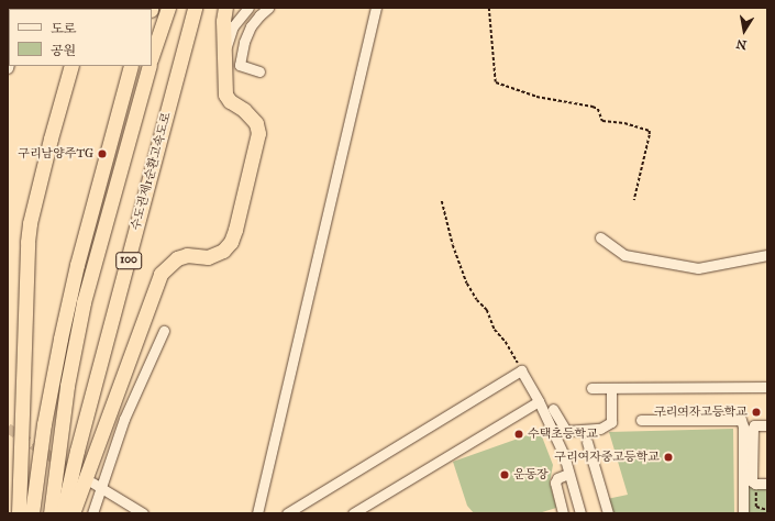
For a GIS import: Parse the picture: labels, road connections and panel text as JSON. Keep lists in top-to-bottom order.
{
  "streets": {
    "highway": ["수도권제1순환고속도로", "100"]
  },
  "places": [
    "구리남양주TG",
    "구리여자고등학교",
    "수택초등학교",
    "구리여자중고등학교",
    "운동장"
  ],
  "legend": ["도로", "공원"],
  "north": "bottom"
}
